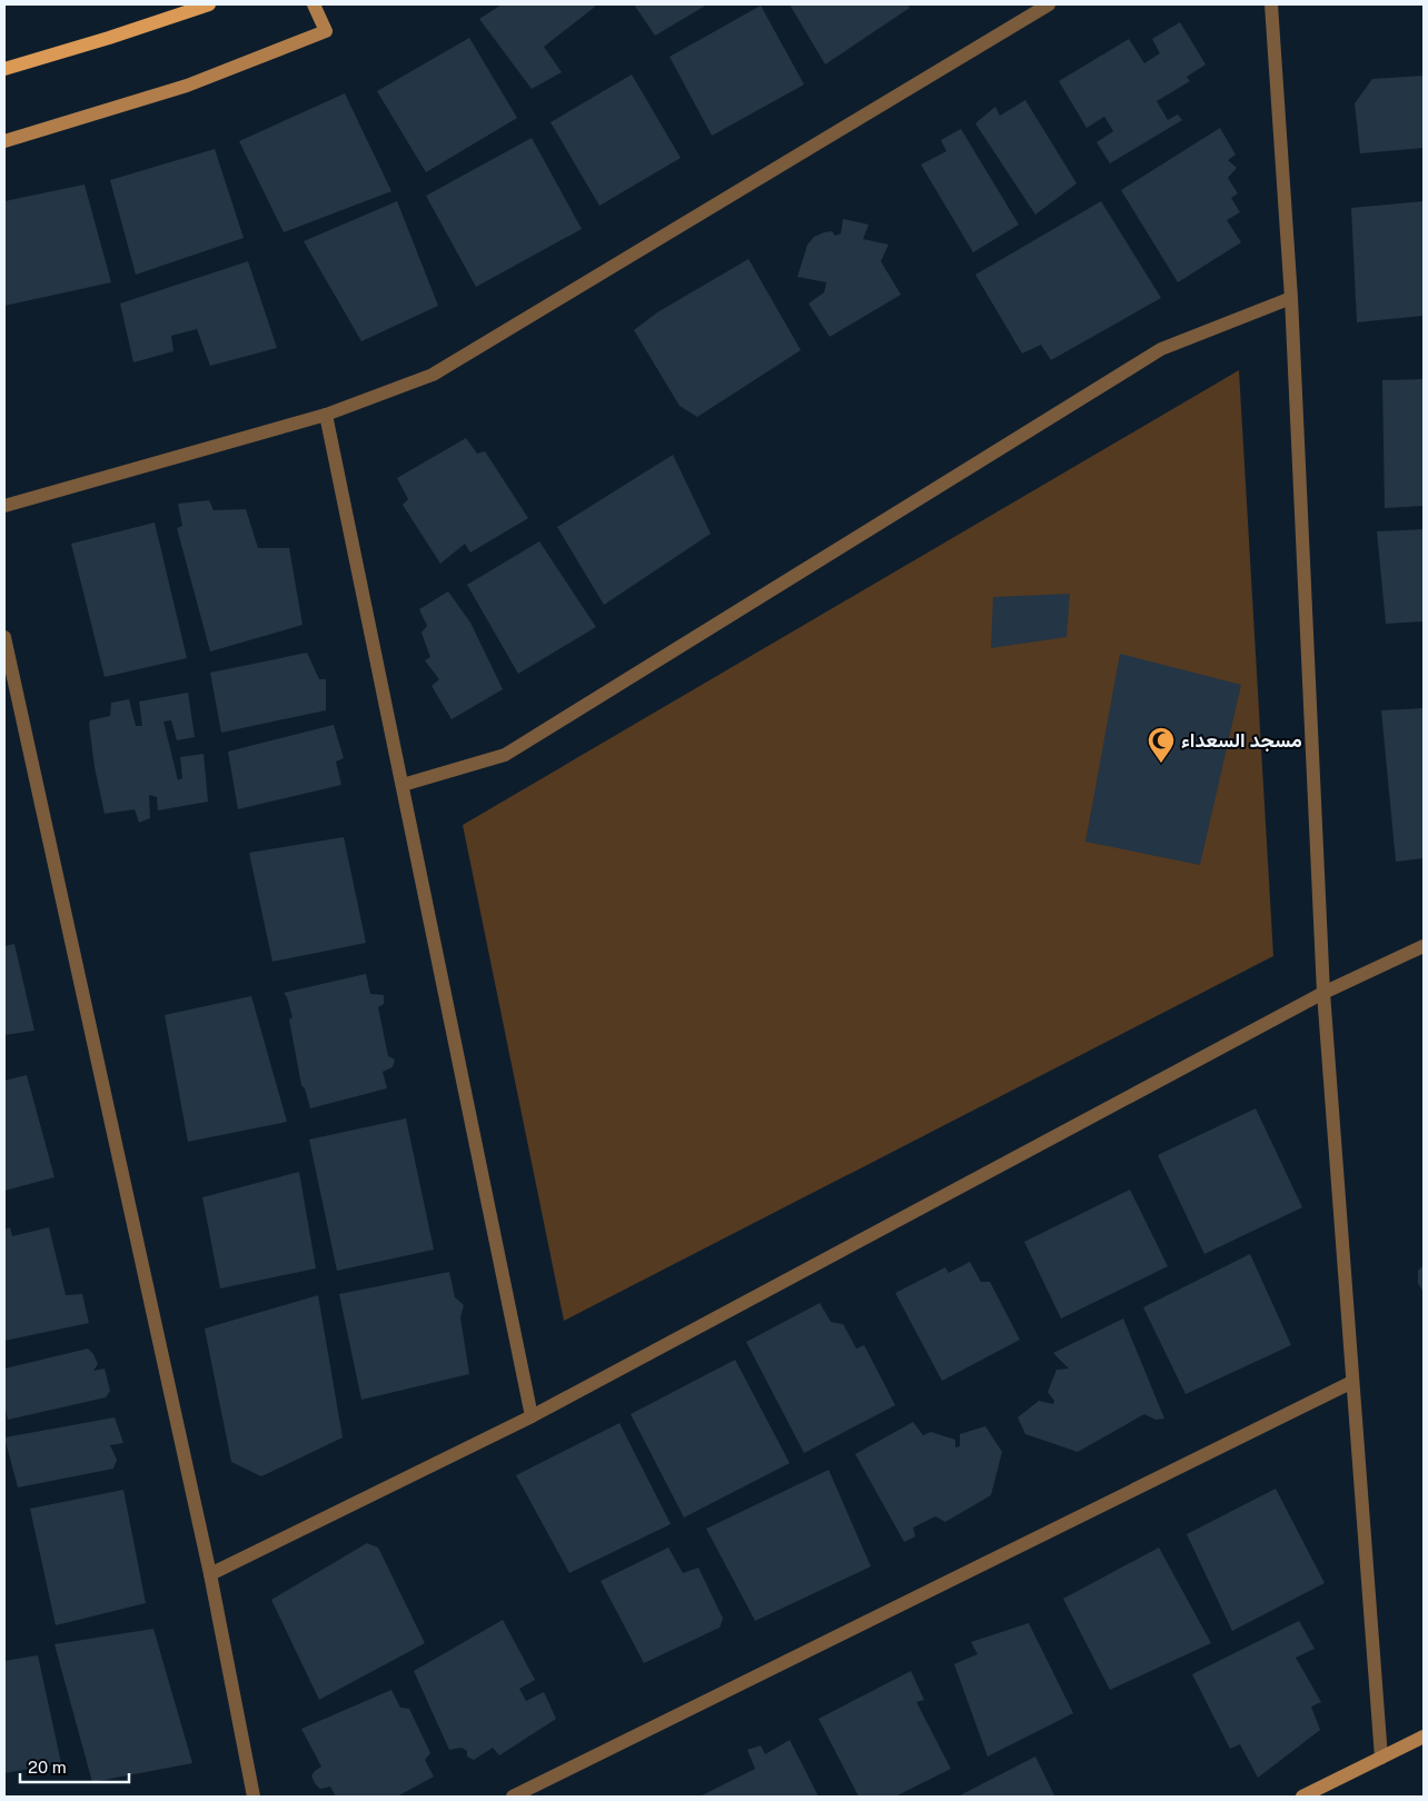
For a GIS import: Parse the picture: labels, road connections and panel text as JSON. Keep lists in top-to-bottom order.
{
  "places": {
    "mosque": ["مسجد السعداء"]
  },
  "scale_bar": "20 m"
}
